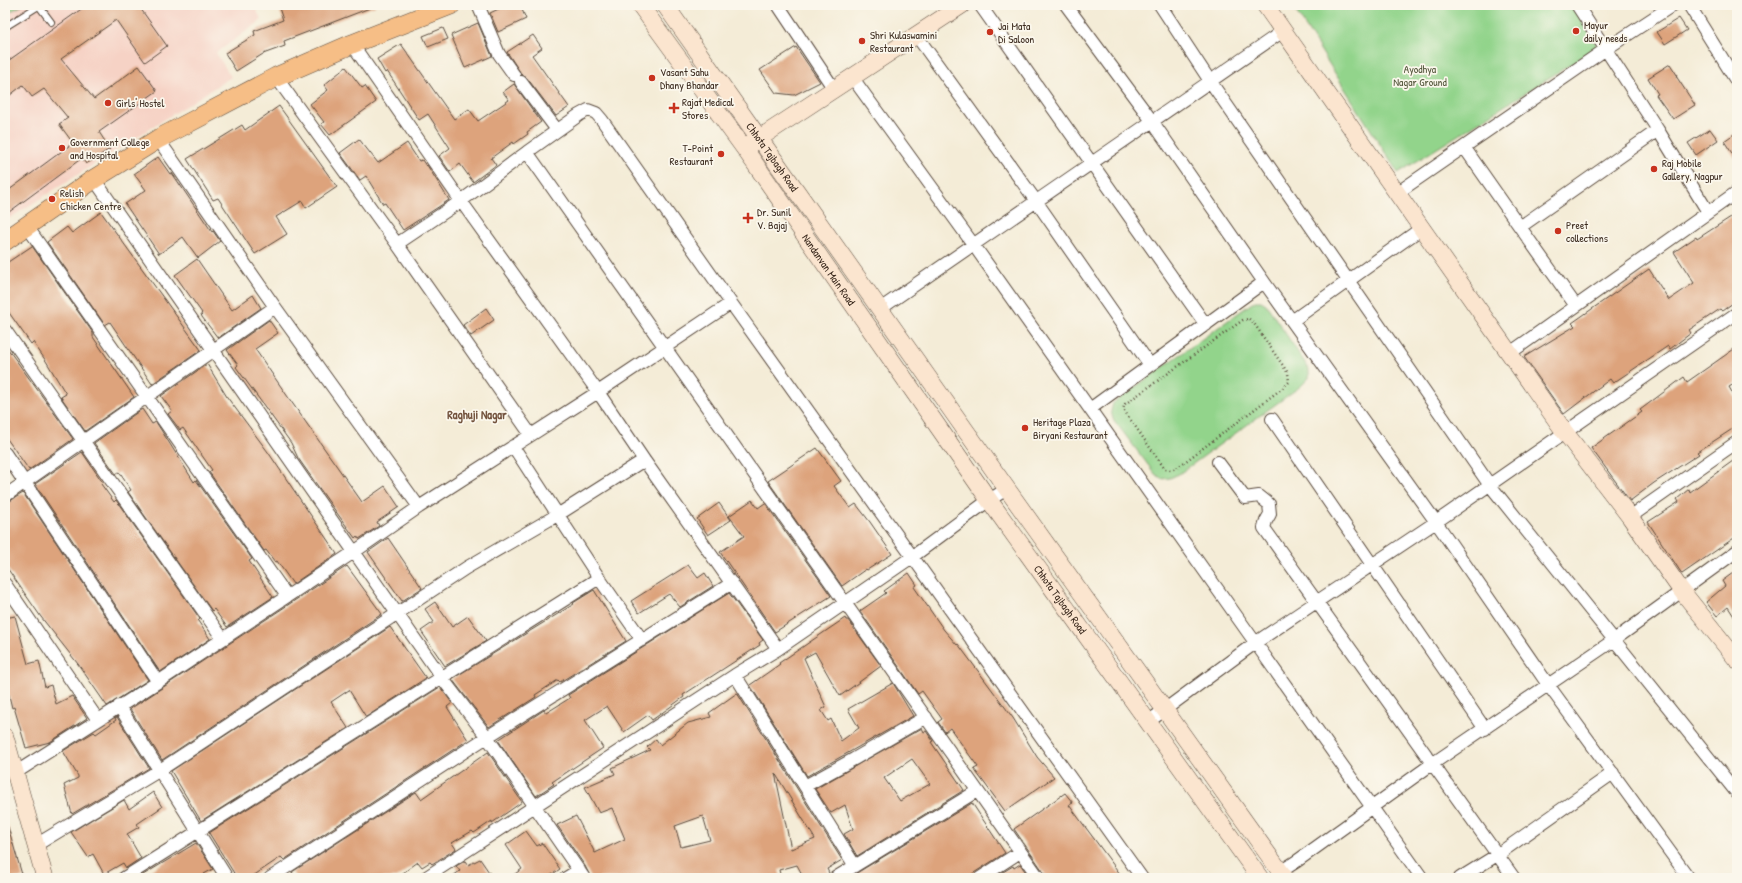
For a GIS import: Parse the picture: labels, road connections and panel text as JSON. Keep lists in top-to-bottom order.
{
  "streets": {
    "main road": ["Chhota Tajbagh Road", "Nandanvan Main Road"]
  },
  "crossings": [
    ["Chhota Tajbagh Road", "Nandanvan Main Road"]
  ],
  "districts": ["Raghuji Nagar"],
  "parks": ["Ayodhya Nagar Ground"],
  "places": {
    "other": [
      "Mayur daily needs",
      "Jai Mata Di Saloon",
      "Shri Kulaswamini Restaurant",
      "Vasant Sahu Dhany Bhandar",
      "Girls' Hostel",
      "Government College and Hospital",
      "T-Point Restaurant",
      "Raj Mobile Gallery, Nagpur",
      "Relish Chicken Centre",
      "Preet collections",
      "Heritage Plaza Biryani Restaurant"
    ],
    "health": ["Rajat Medical Stores", "Dr. Sunil V. Bajaj"]
  }
}
